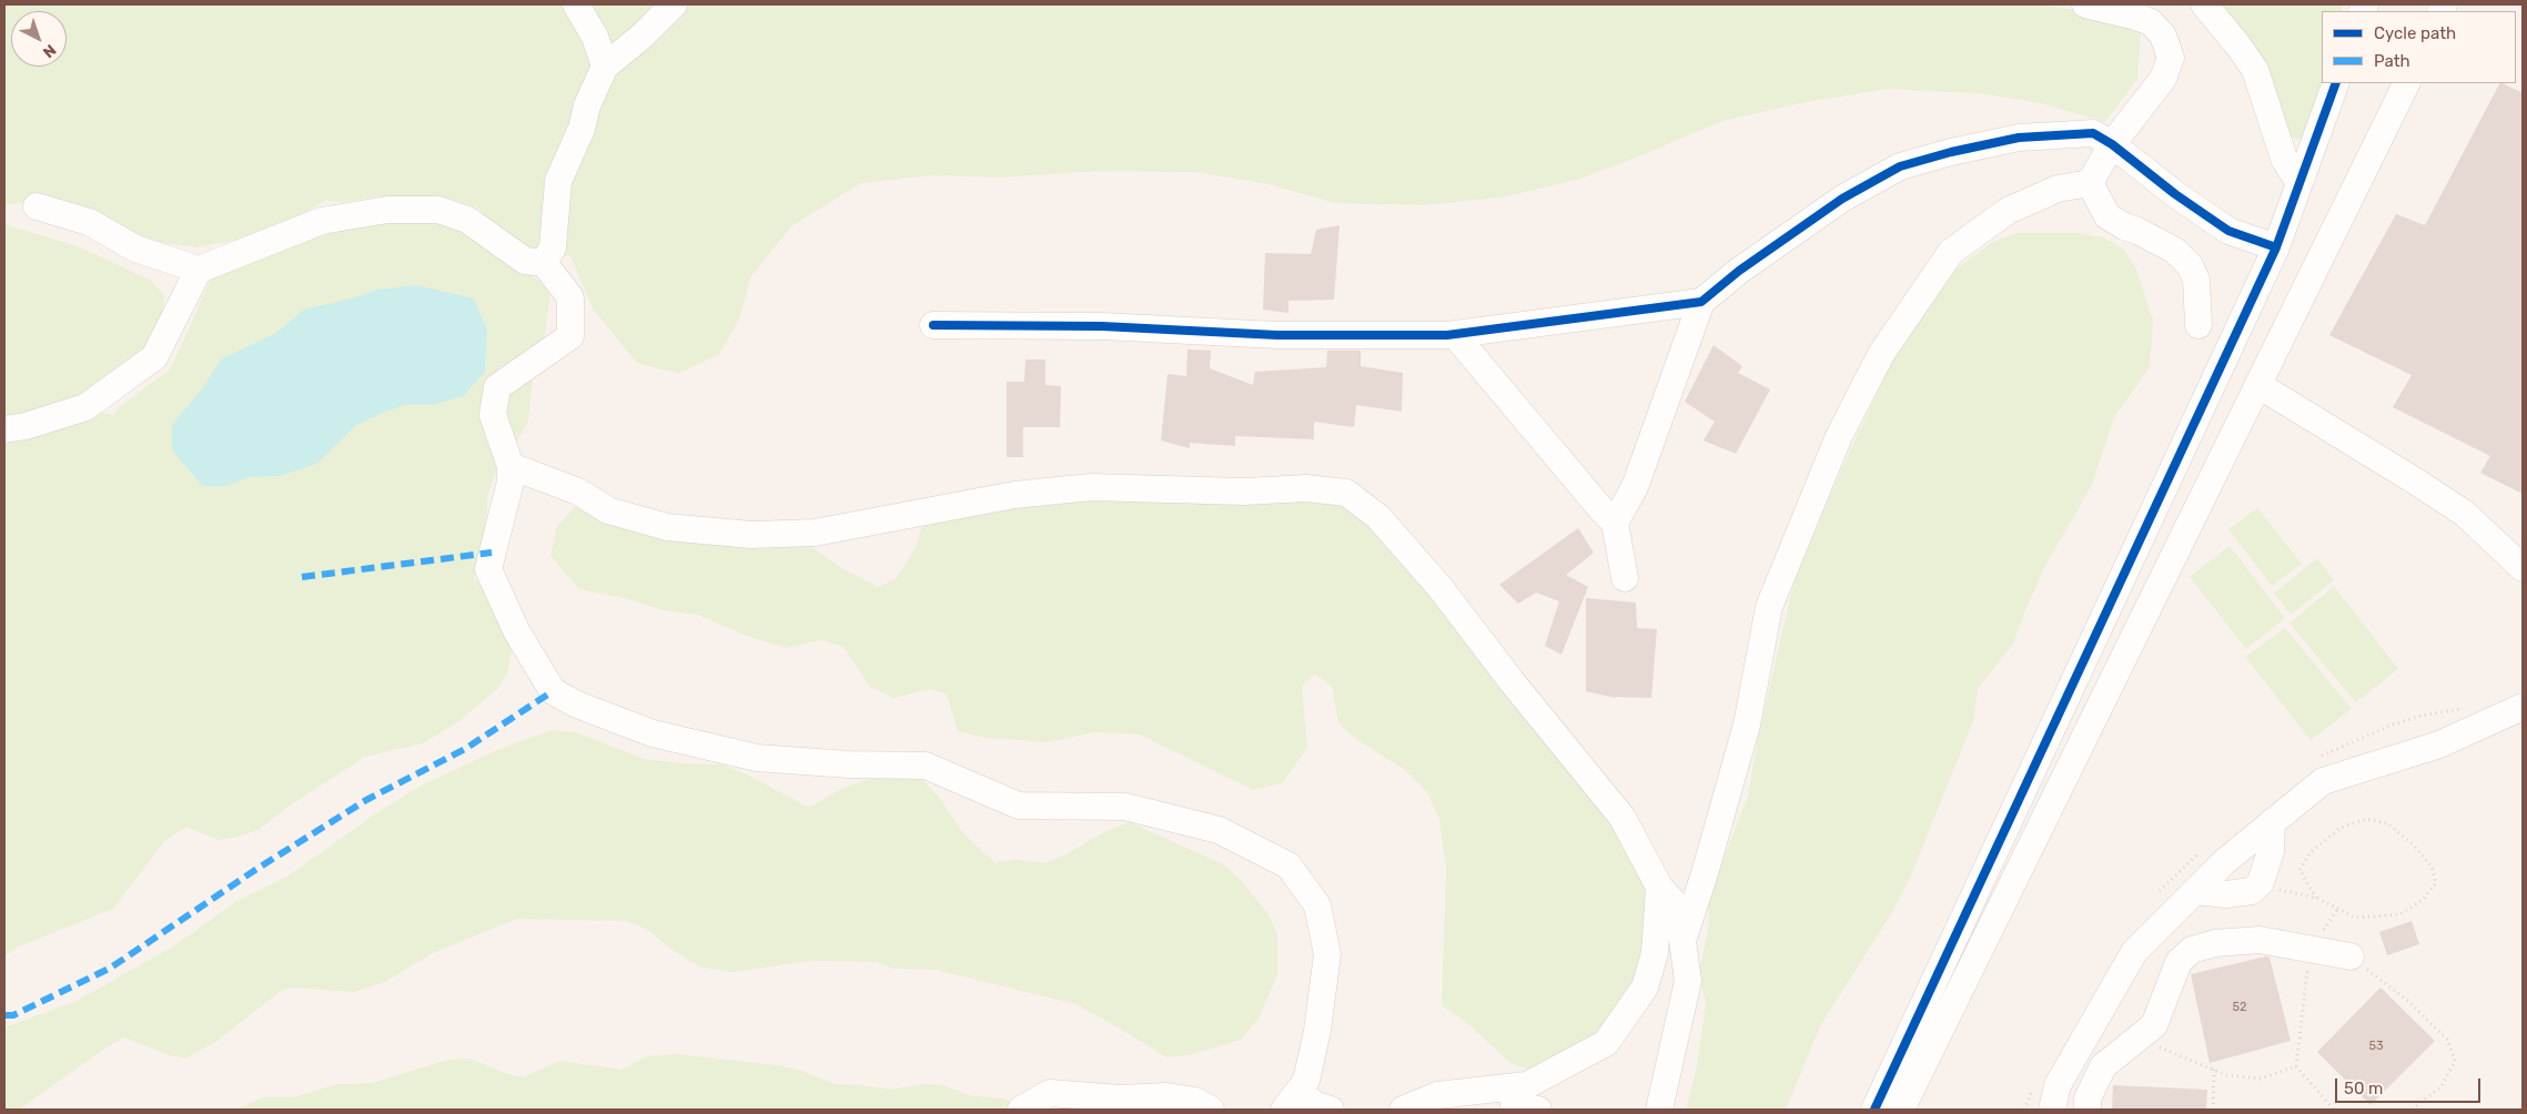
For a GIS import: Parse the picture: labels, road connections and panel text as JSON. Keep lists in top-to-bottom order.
{
  "house_numbers": ["52", "53"],
  "legend": ["Cycle path", "Path"],
  "scale_bar": "50 m",
  "north": "bottom right"
}
